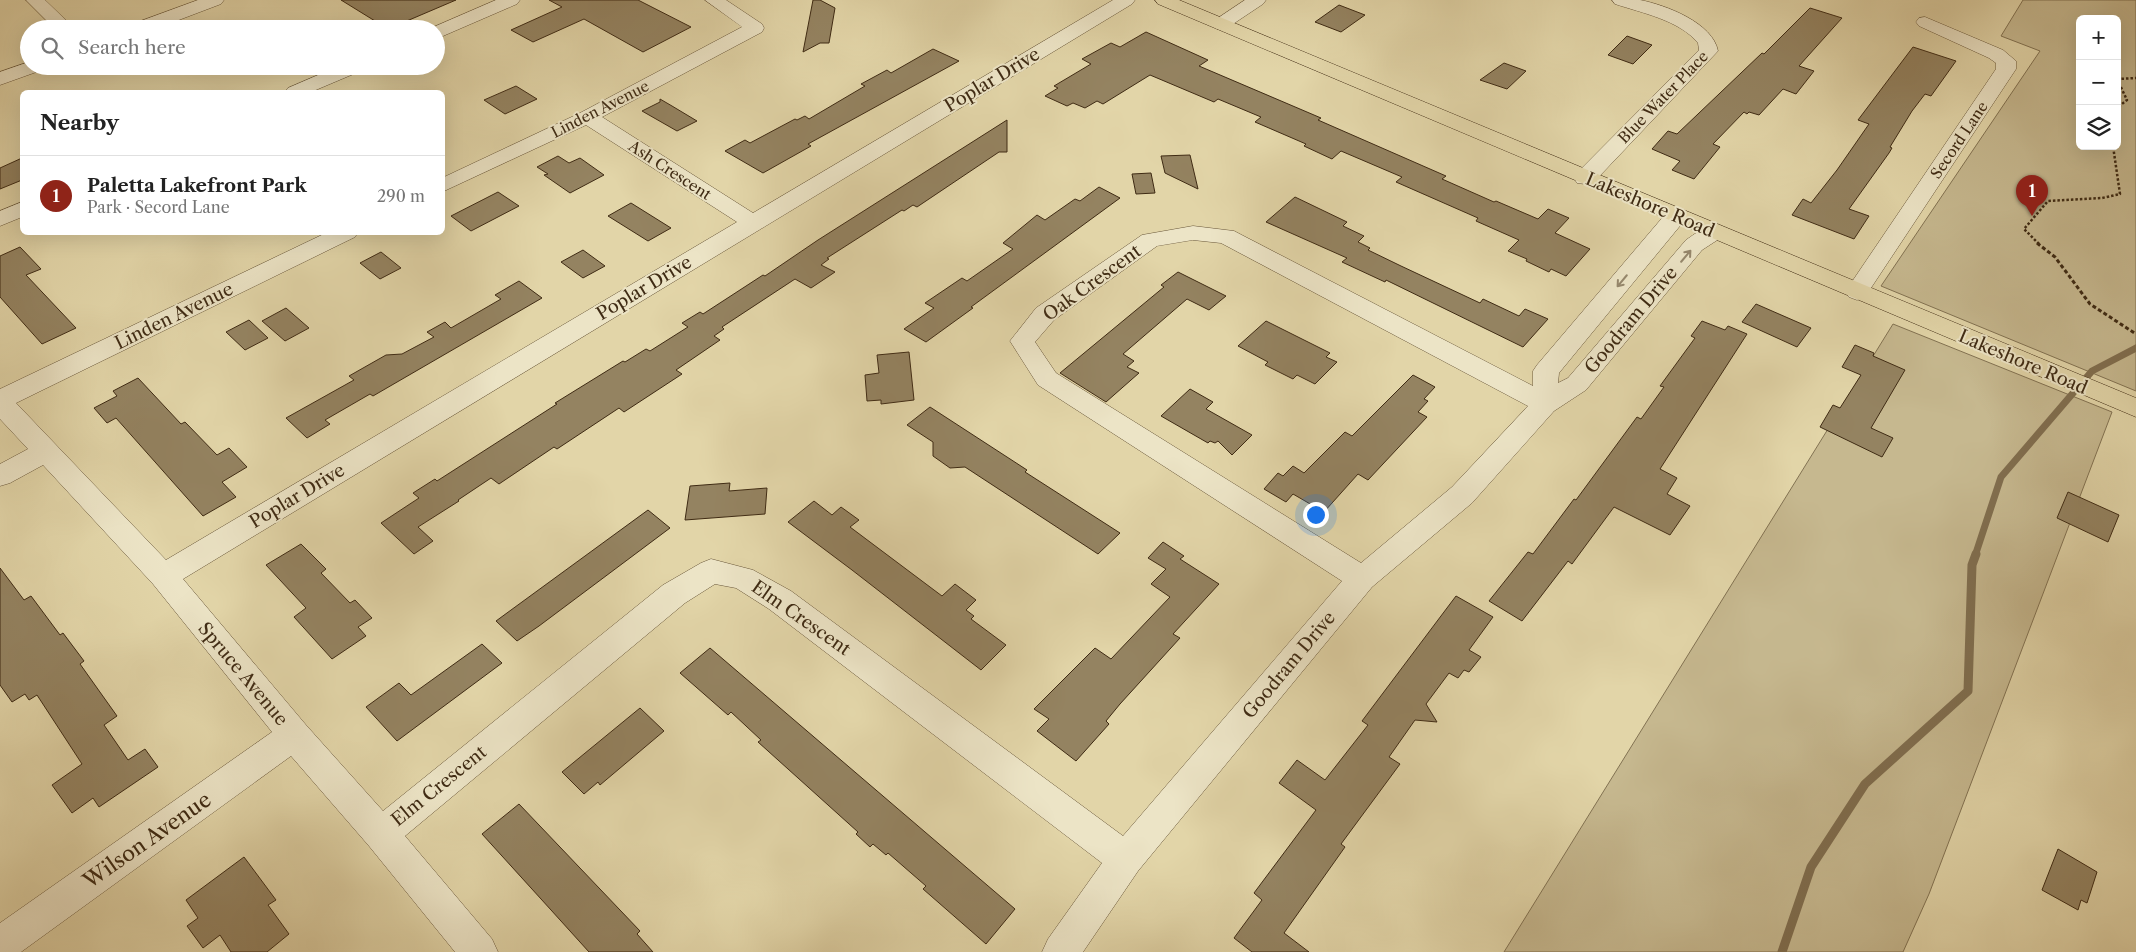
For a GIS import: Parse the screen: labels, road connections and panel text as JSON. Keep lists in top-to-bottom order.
{
  "streets": {
    "main road": ["Lakeshore Road"],
    "street": [
      "Poplar Drive",
      "Blue Water Place",
      "Linden Avenue",
      "Secord Lane",
      "Ash Crescent",
      "Oak Crescent",
      "Goodram Drive",
      "Elm Crescent",
      "Spruce Avenue",
      "Wilson Avenue"
    ]
  },
  "crossings": [
    ["Poplar Drive", "Ash Crescent"],
    ["Poplar Drive", "Spruce Avenue"],
    ["Blue Water Place", "Lakeshore Road"],
    ["Linden Avenue", "Ash Crescent"],
    ["Linden Avenue", "Spruce Avenue"],
    ["Secord Lane", "Lakeshore Road"],
    ["Lakeshore Road", "Goodram Drive"],
    ["Oak Crescent", "Goodram Drive"],
    ["Goodram Drive", "Elm Crescent"],
    ["Elm Crescent", "Spruce Avenue"],
    ["Spruce Avenue", "Wilson Avenue"]
  ],
  "page": {
    "map_buttons": ["+", "−"],
    "search": "Search here",
    "heading": "Nearby",
    "list": [
      {
        "mark": "1",
        "name": "Paletta Lakefront Park",
        "note": "Park · Secord Lane",
        "value": "290 m"
      }
    ],
    "pins": "1"
  }
}
